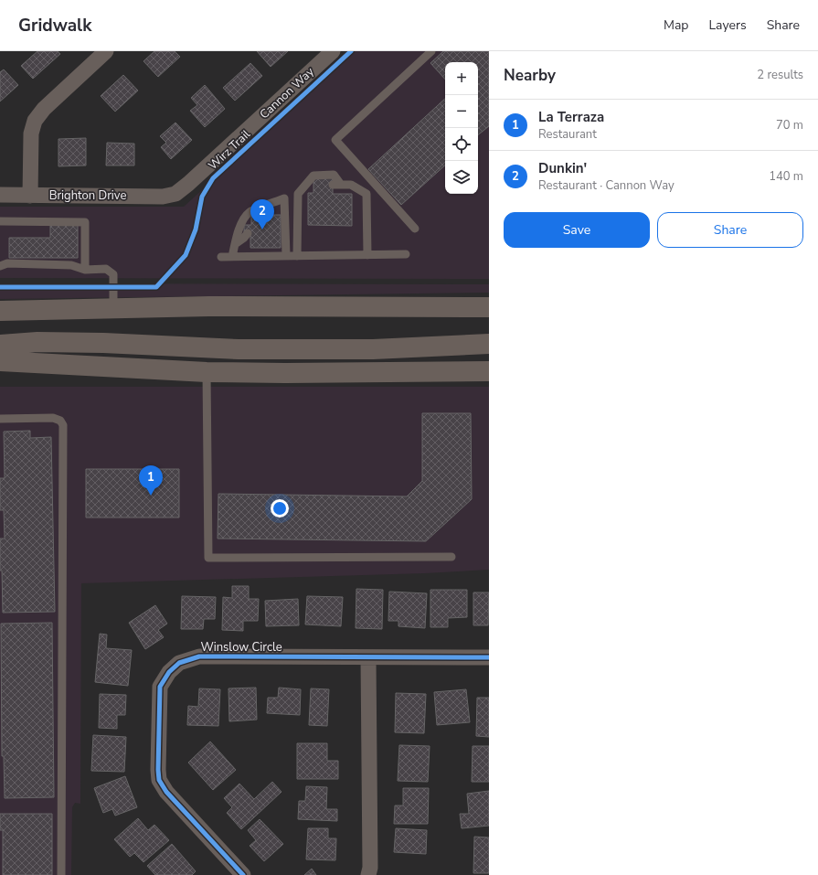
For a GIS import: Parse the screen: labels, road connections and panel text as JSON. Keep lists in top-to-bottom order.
{
  "streets": {
    "street": ["Cannon Way", "Brighton Drive", "Winslow Circle"],
    "cycle path": ["Wirz Trail"]
  },
  "crossings": [
    ["Cannon Way", "Brighton Drive"]
  ],
  "page": {
    "header": "Gridwalk",
    "nav": ["Map", "Layers", "Share"],
    "heading": ["Nearby", "2 results"],
    "map_buttons": ["+", "−"],
    "list": [
      {
        "mark": "1",
        "name": "La Terraza",
        "note": "Restaurant",
        "value": "70 m"
      },
      {
        "mark": "2",
        "name": "Dunkin'",
        "note": "Restaurant · Cannon Way",
        "value": "140 m"
      }
    ],
    "pins": ["2", "1"],
    "buttons": ["Save", "Share"]
  }
}
